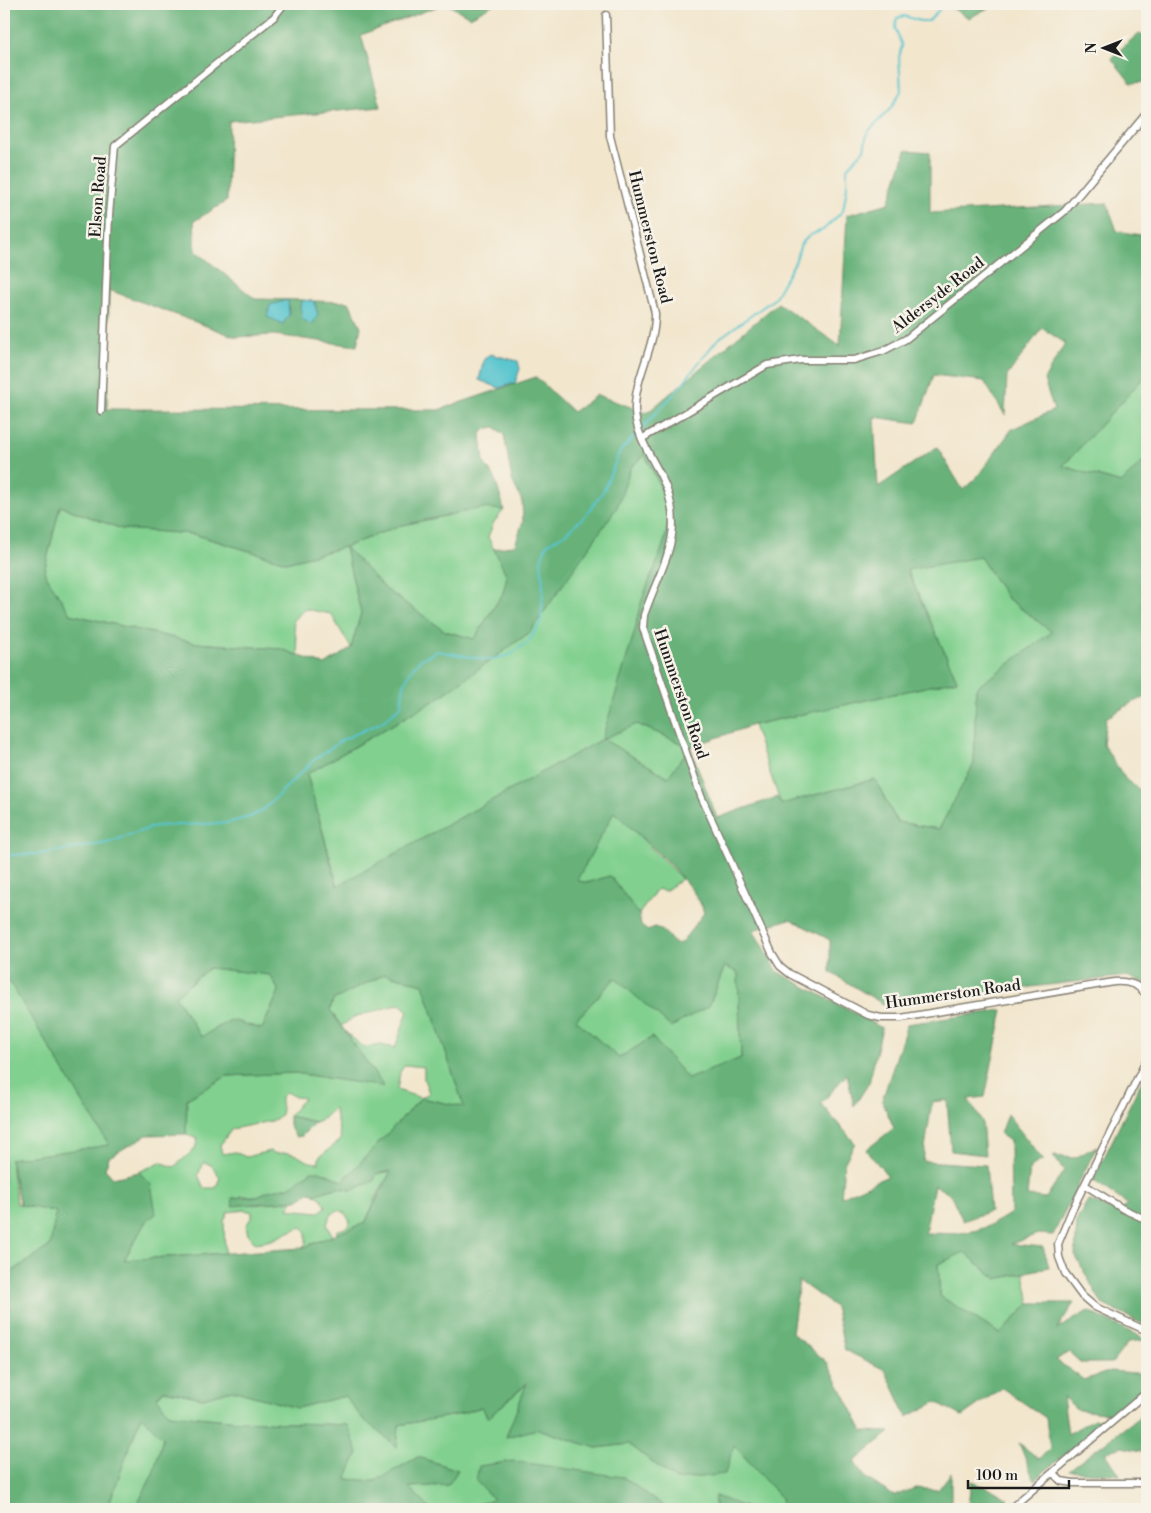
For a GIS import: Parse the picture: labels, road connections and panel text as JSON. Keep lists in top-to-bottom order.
{
  "streets": {
    "street": ["Elson Road", "Hummerston Road", "Aldersyde Road"]
  },
  "crossings": [
    ["Hummerston Road", "Aldersyde Road"]
  ],
  "scale_bar": "100 m",
  "north": "left"
}
